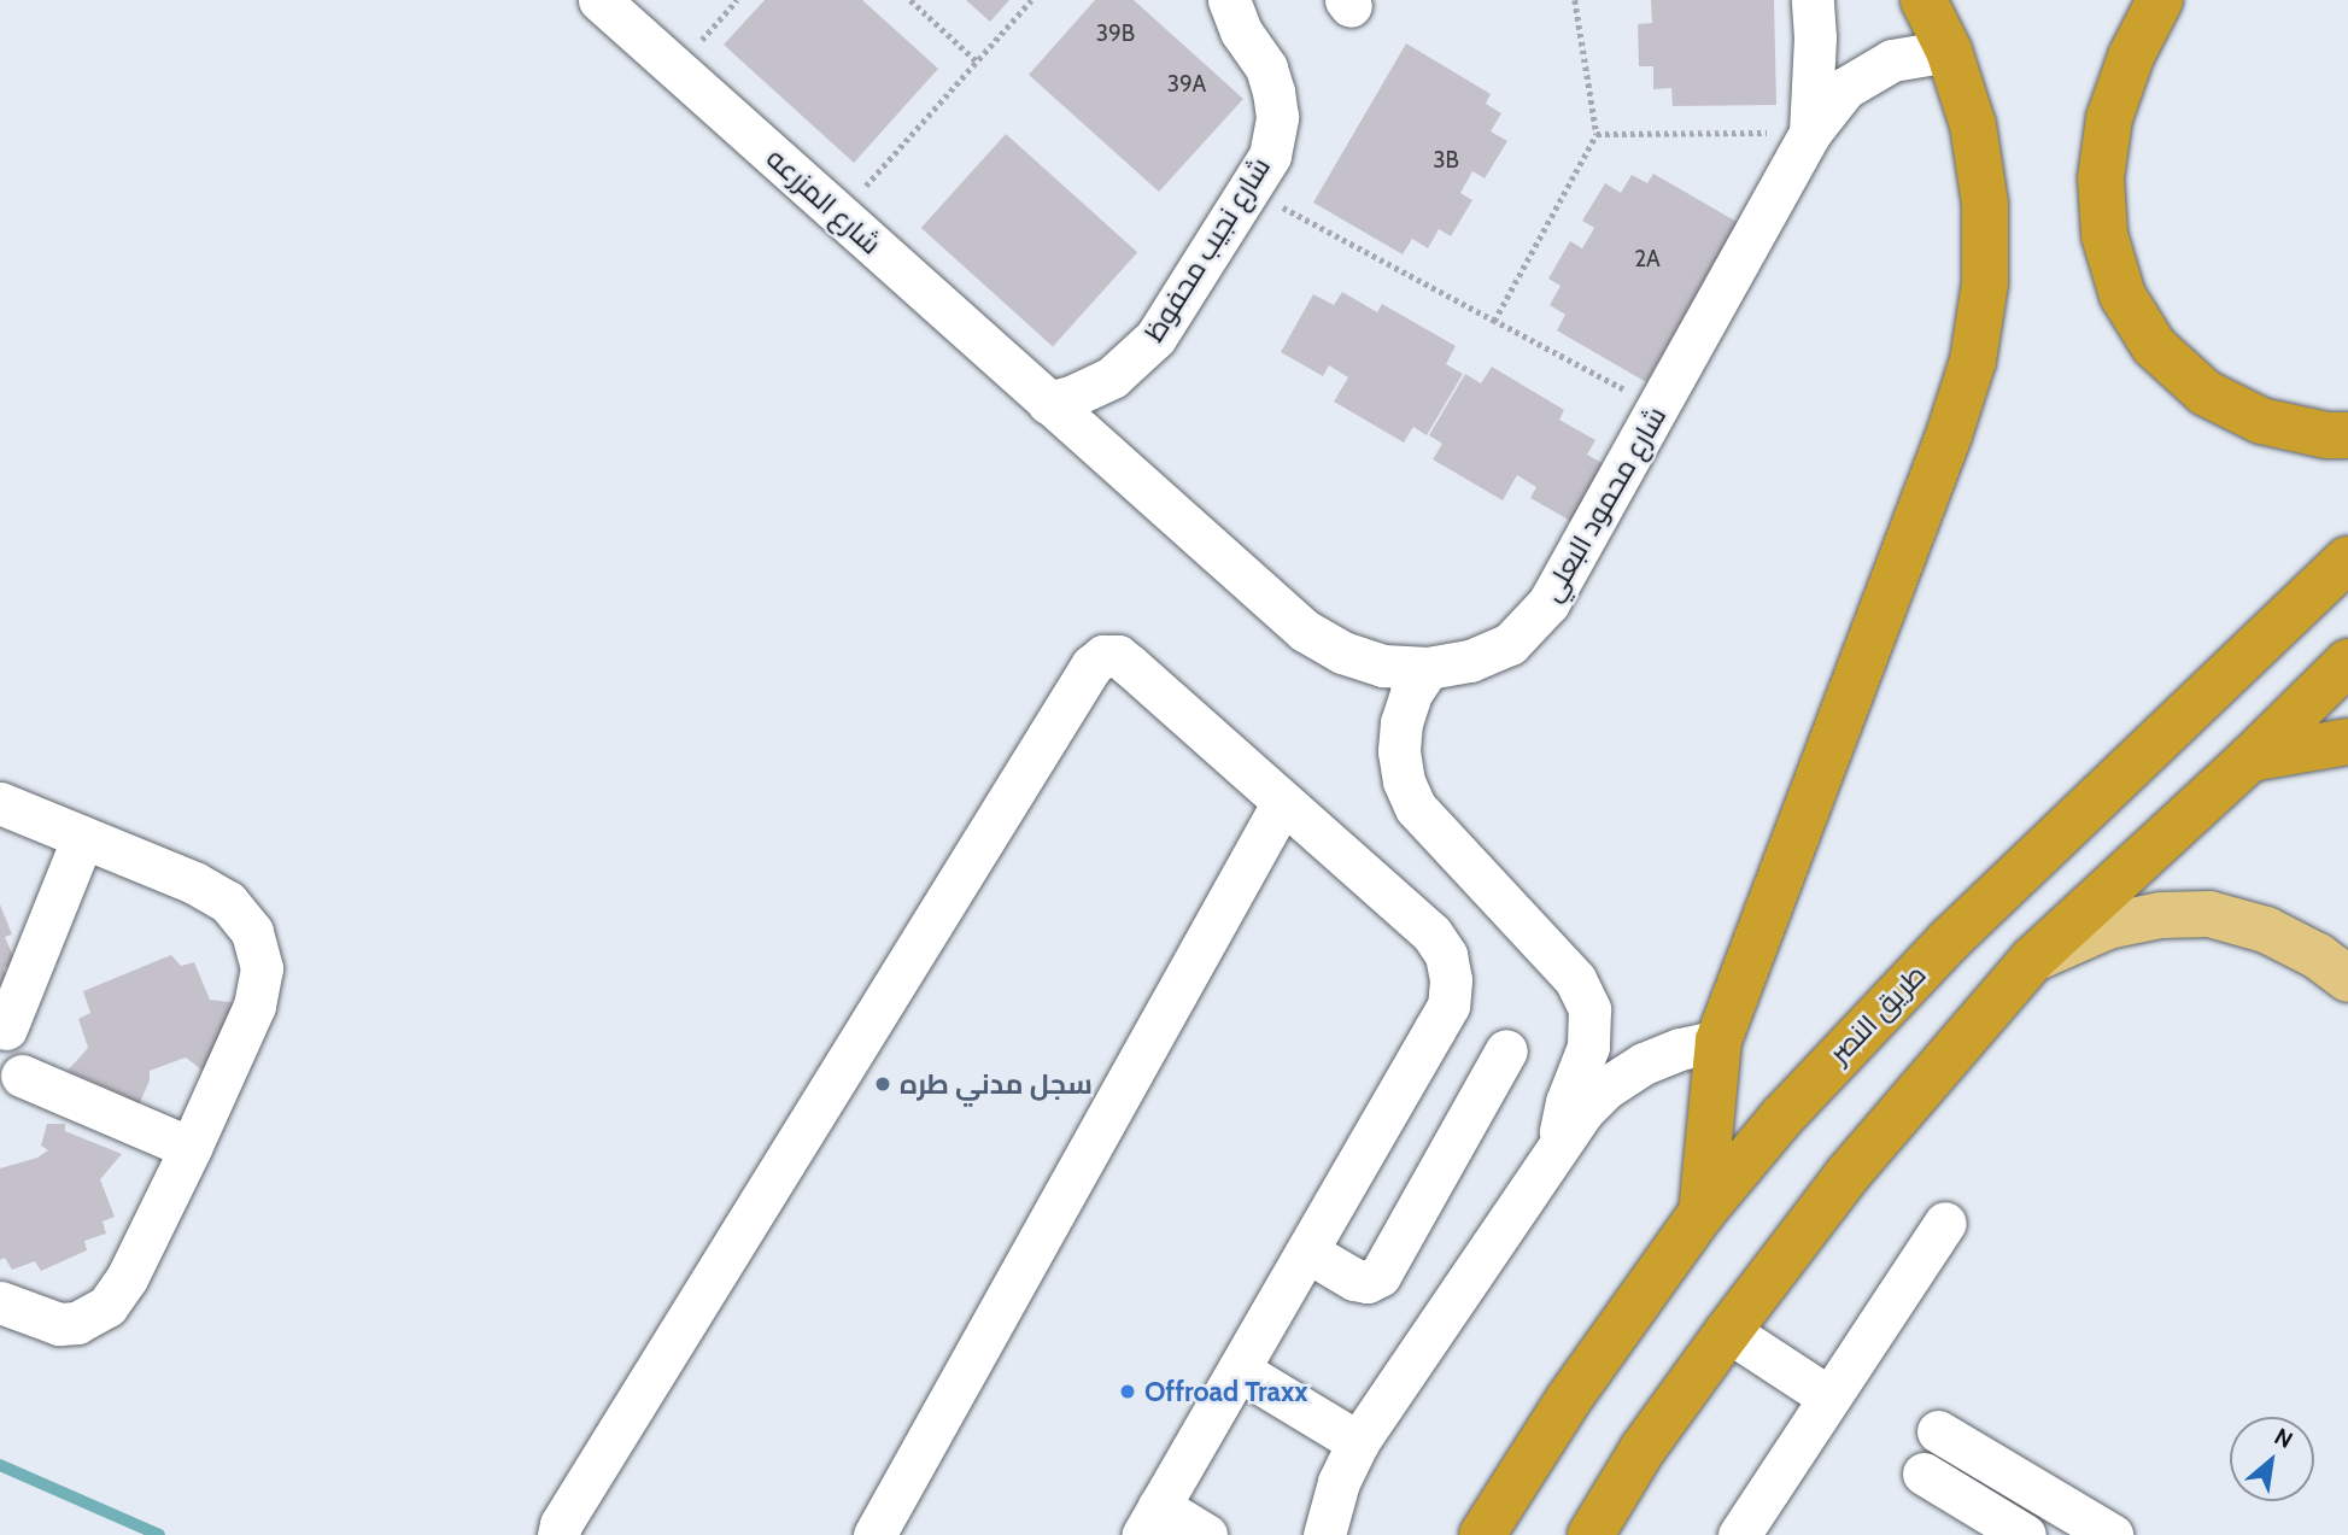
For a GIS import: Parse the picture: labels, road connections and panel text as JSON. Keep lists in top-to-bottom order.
{
  "streets": {
    "highway": ["طريق النصر"],
    "street": ["شارع المزرعه", "شارع نجيب محفوظ", "شارع محمود البعلي"]
  },
  "crossings": [
    ["شارع المزرعه", "شارع نجيب محفوظ"],
    ["شارع المزرعه", "شارع محمود البعلي"],
    ["شارع نجيب محفوظ", "شارع محمود البعلي"]
  ],
  "places": ["سجل مدني طره", "Offroad Traxx"],
  "house_numbers": [
    "39B",
    "39A",
    "3B",
    "2A"
  ],
  "north": "top right"
}
